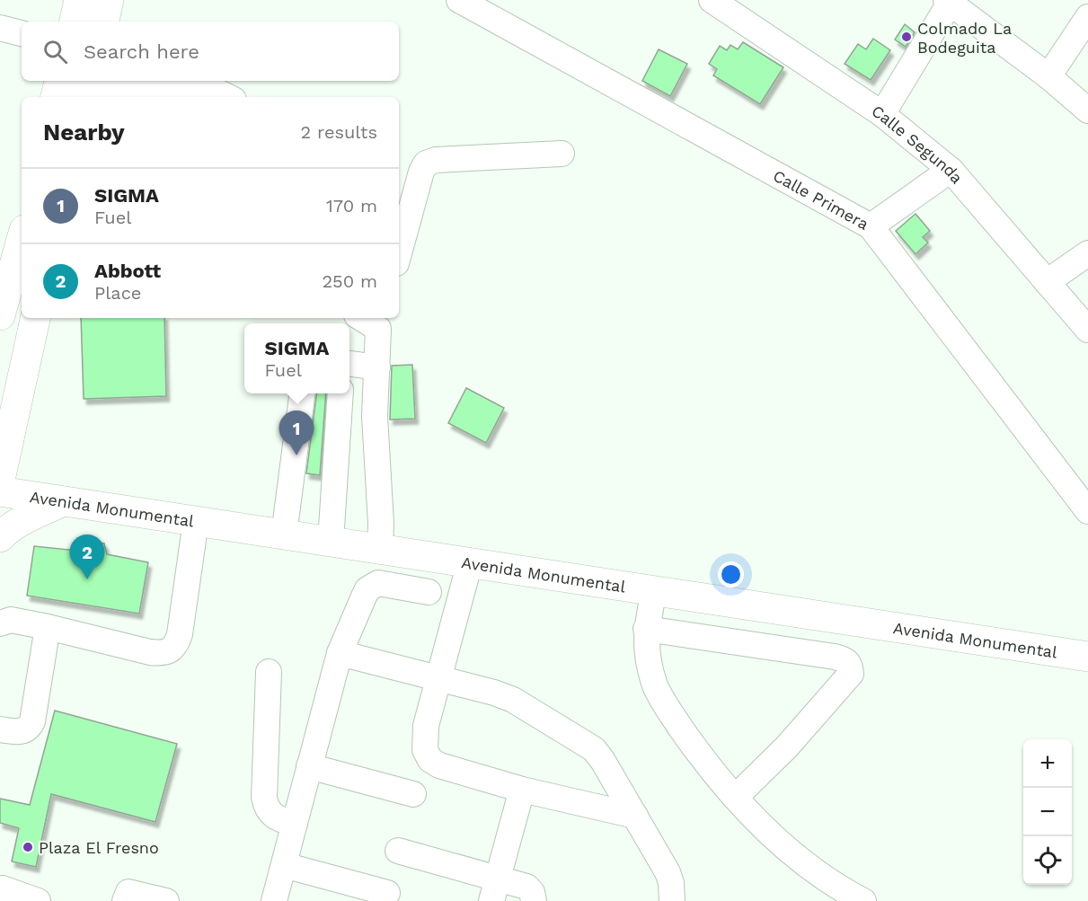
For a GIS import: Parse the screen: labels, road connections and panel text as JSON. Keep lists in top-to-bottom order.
{
  "streets": {
    "main road": ["Avenida Monumental"],
    "street": ["Calle Segunda", "Calle Primera"]
  },
  "places": ["Colmado La Bodeguita", "Plaza El Fresno"],
  "page": {
    "search": "Search here",
    "heading": ["Nearby", "2 results"],
    "list": [
      {
        "mark": "1",
        "name": "SIGMA",
        "note": "Fuel",
        "value": "170 m"
      },
      {
        "mark": "2",
        "name": "Abbott",
        "note": "Place",
        "value": "250 m"
      }
    ],
    "popup": ["SIGMA", "Fuel"],
    "pins": ["1", "2"],
    "map_buttons": ["+", "−"]
  }
}
